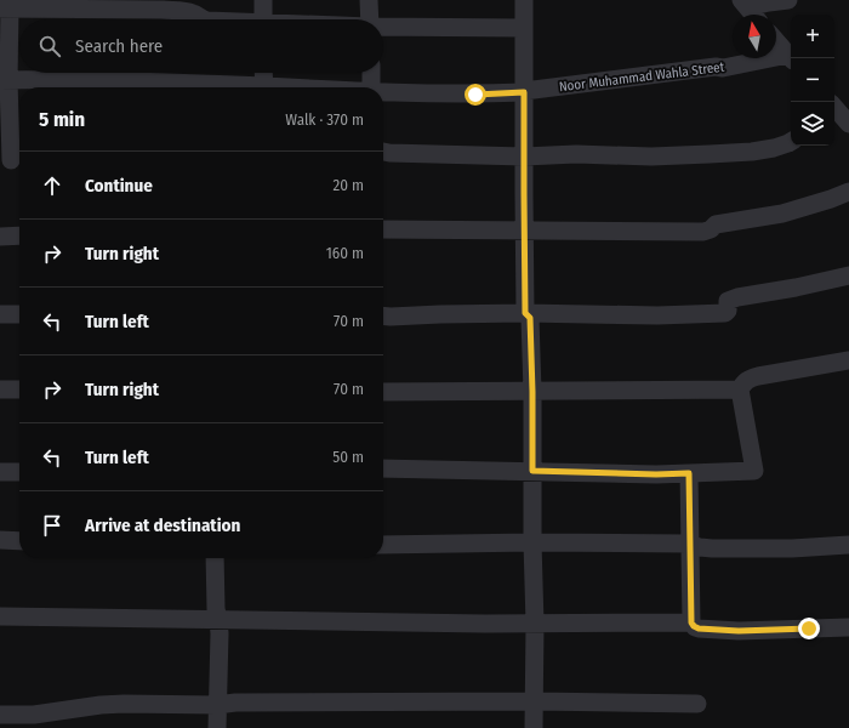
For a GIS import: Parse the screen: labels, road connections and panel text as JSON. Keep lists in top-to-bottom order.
{
  "streets": {
    "street": ["Noor Muhammad Wahla Street"]
  },
  "north": "top",
  "page": {
    "map_buttons": ["+", "−"],
    "search": "Search here",
    "heading": ["5 min", "Walk · 370 m"],
    "list": [
      ["Continue", "20 m"],
      ["Turn right", "160 m"],
      ["Turn left", "70 m"],
      ["Turn right", "70 m"],
      ["Turn left", "50 m"],
      "Arrive at destination"
    ]
  }
}
